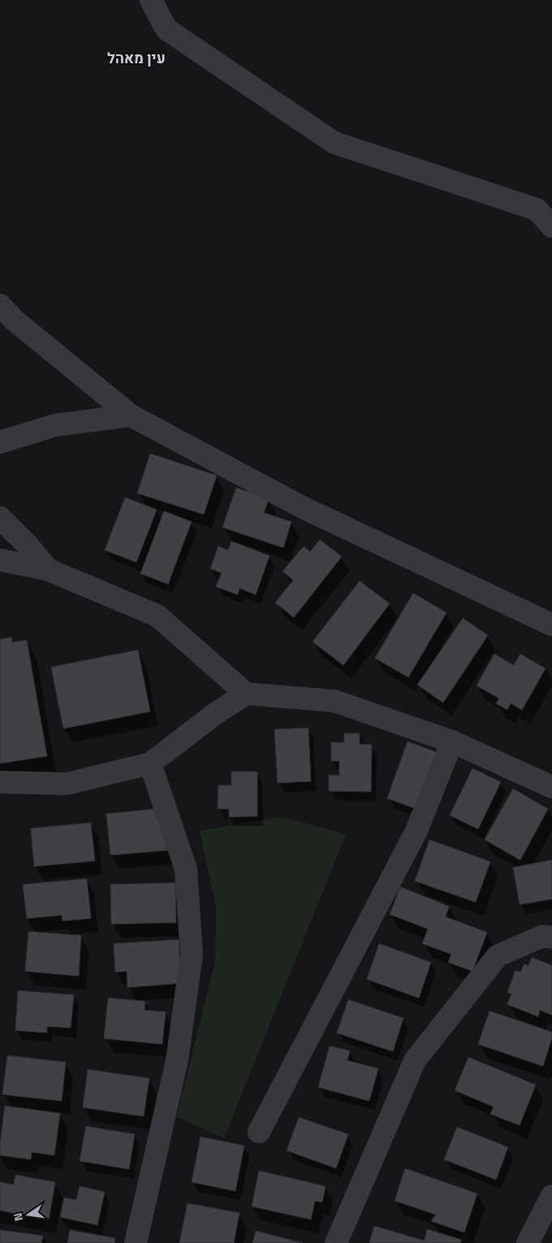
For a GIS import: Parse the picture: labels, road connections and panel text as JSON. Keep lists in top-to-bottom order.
{
  "districts": ["עין מאהל"],
  "north": "left"
}
